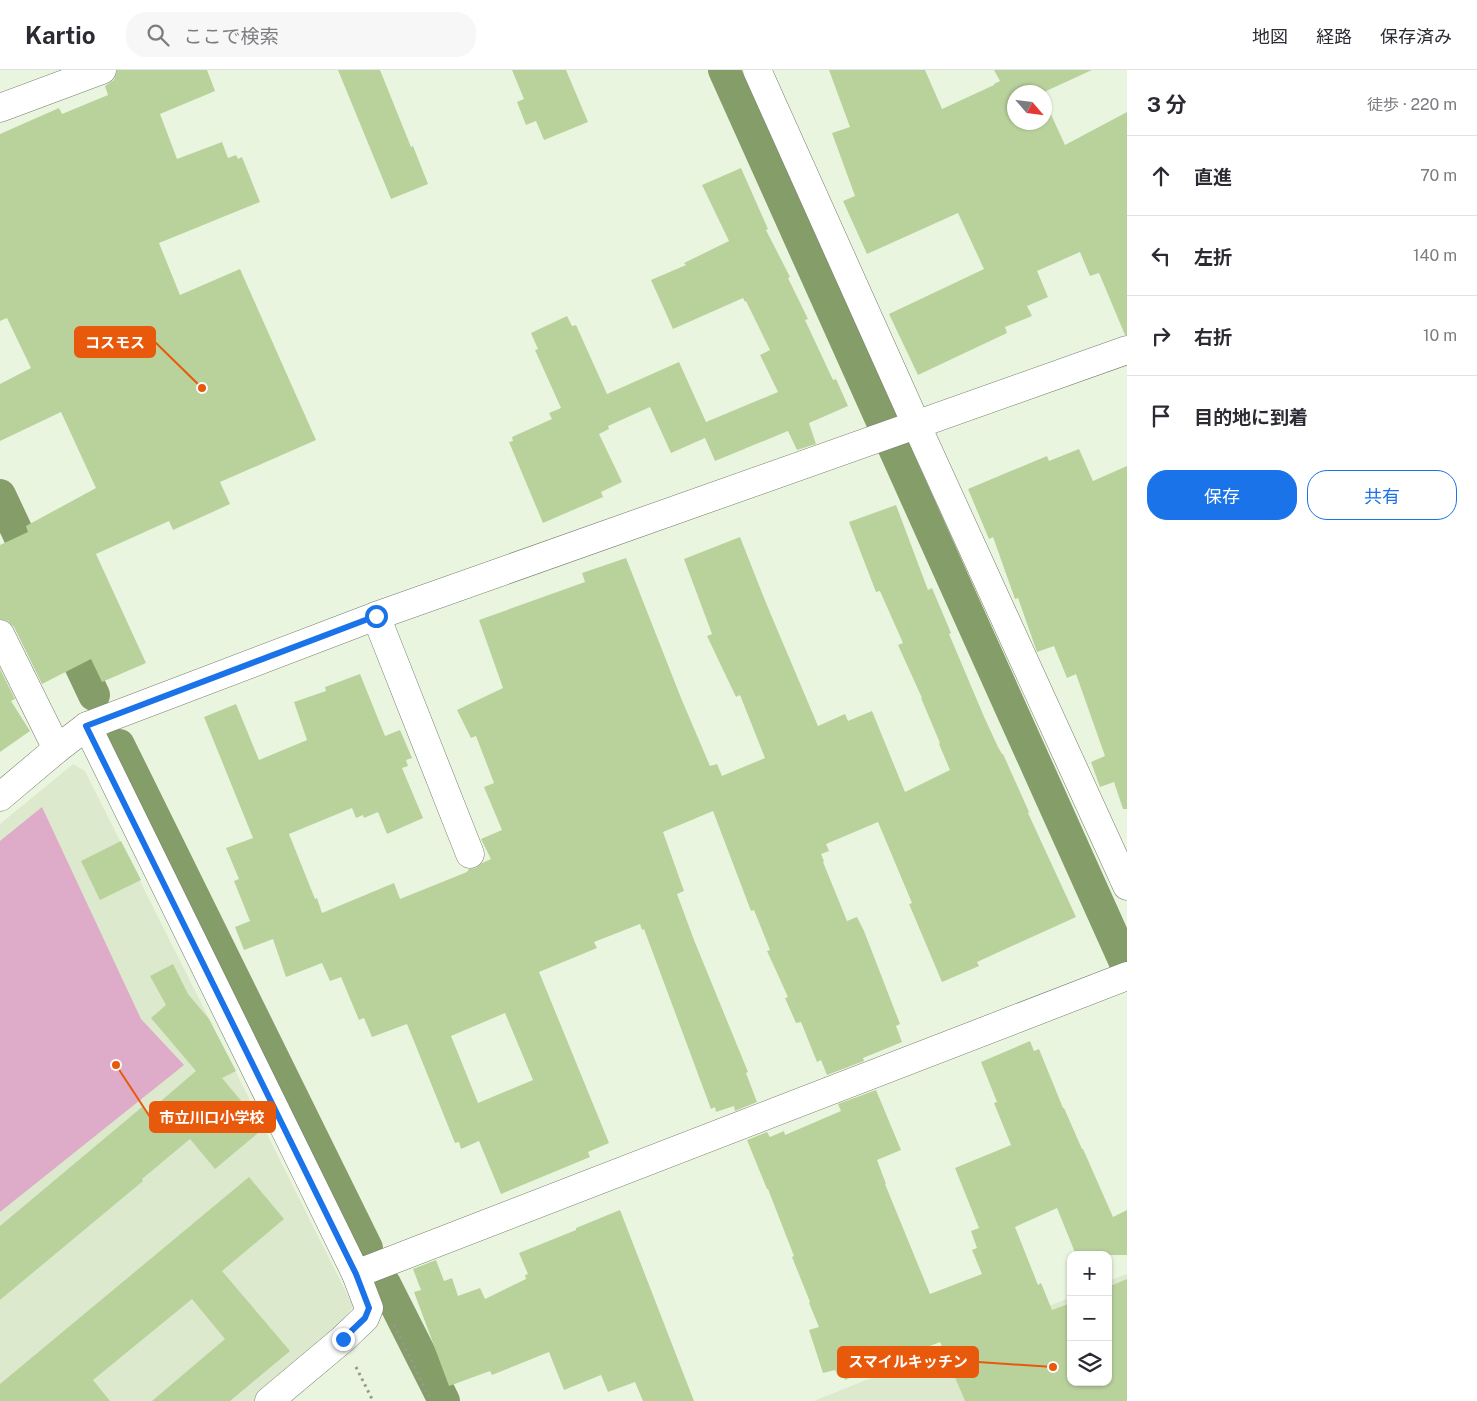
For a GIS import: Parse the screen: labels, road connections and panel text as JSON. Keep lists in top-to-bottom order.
{
  "places": ["コスモス", "市立川口小学校", "スマイルキッチン"],
  "north": "bottom right",
  "page": {
    "header": "Kartio",
    "search": "ここで検索",
    "nav": ["地図", "経路", "保存済み"],
    "heading": ["3 分", "徒歩 · 220 m"],
    "list": [
      ["直進", "70 m"],
      ["左折", "140 m"],
      ["右折", "10 m"],
      "目的地に到着"
    ],
    "buttons": ["保存", "共有"],
    "map_buttons": ["+", "−"]
  }
}
